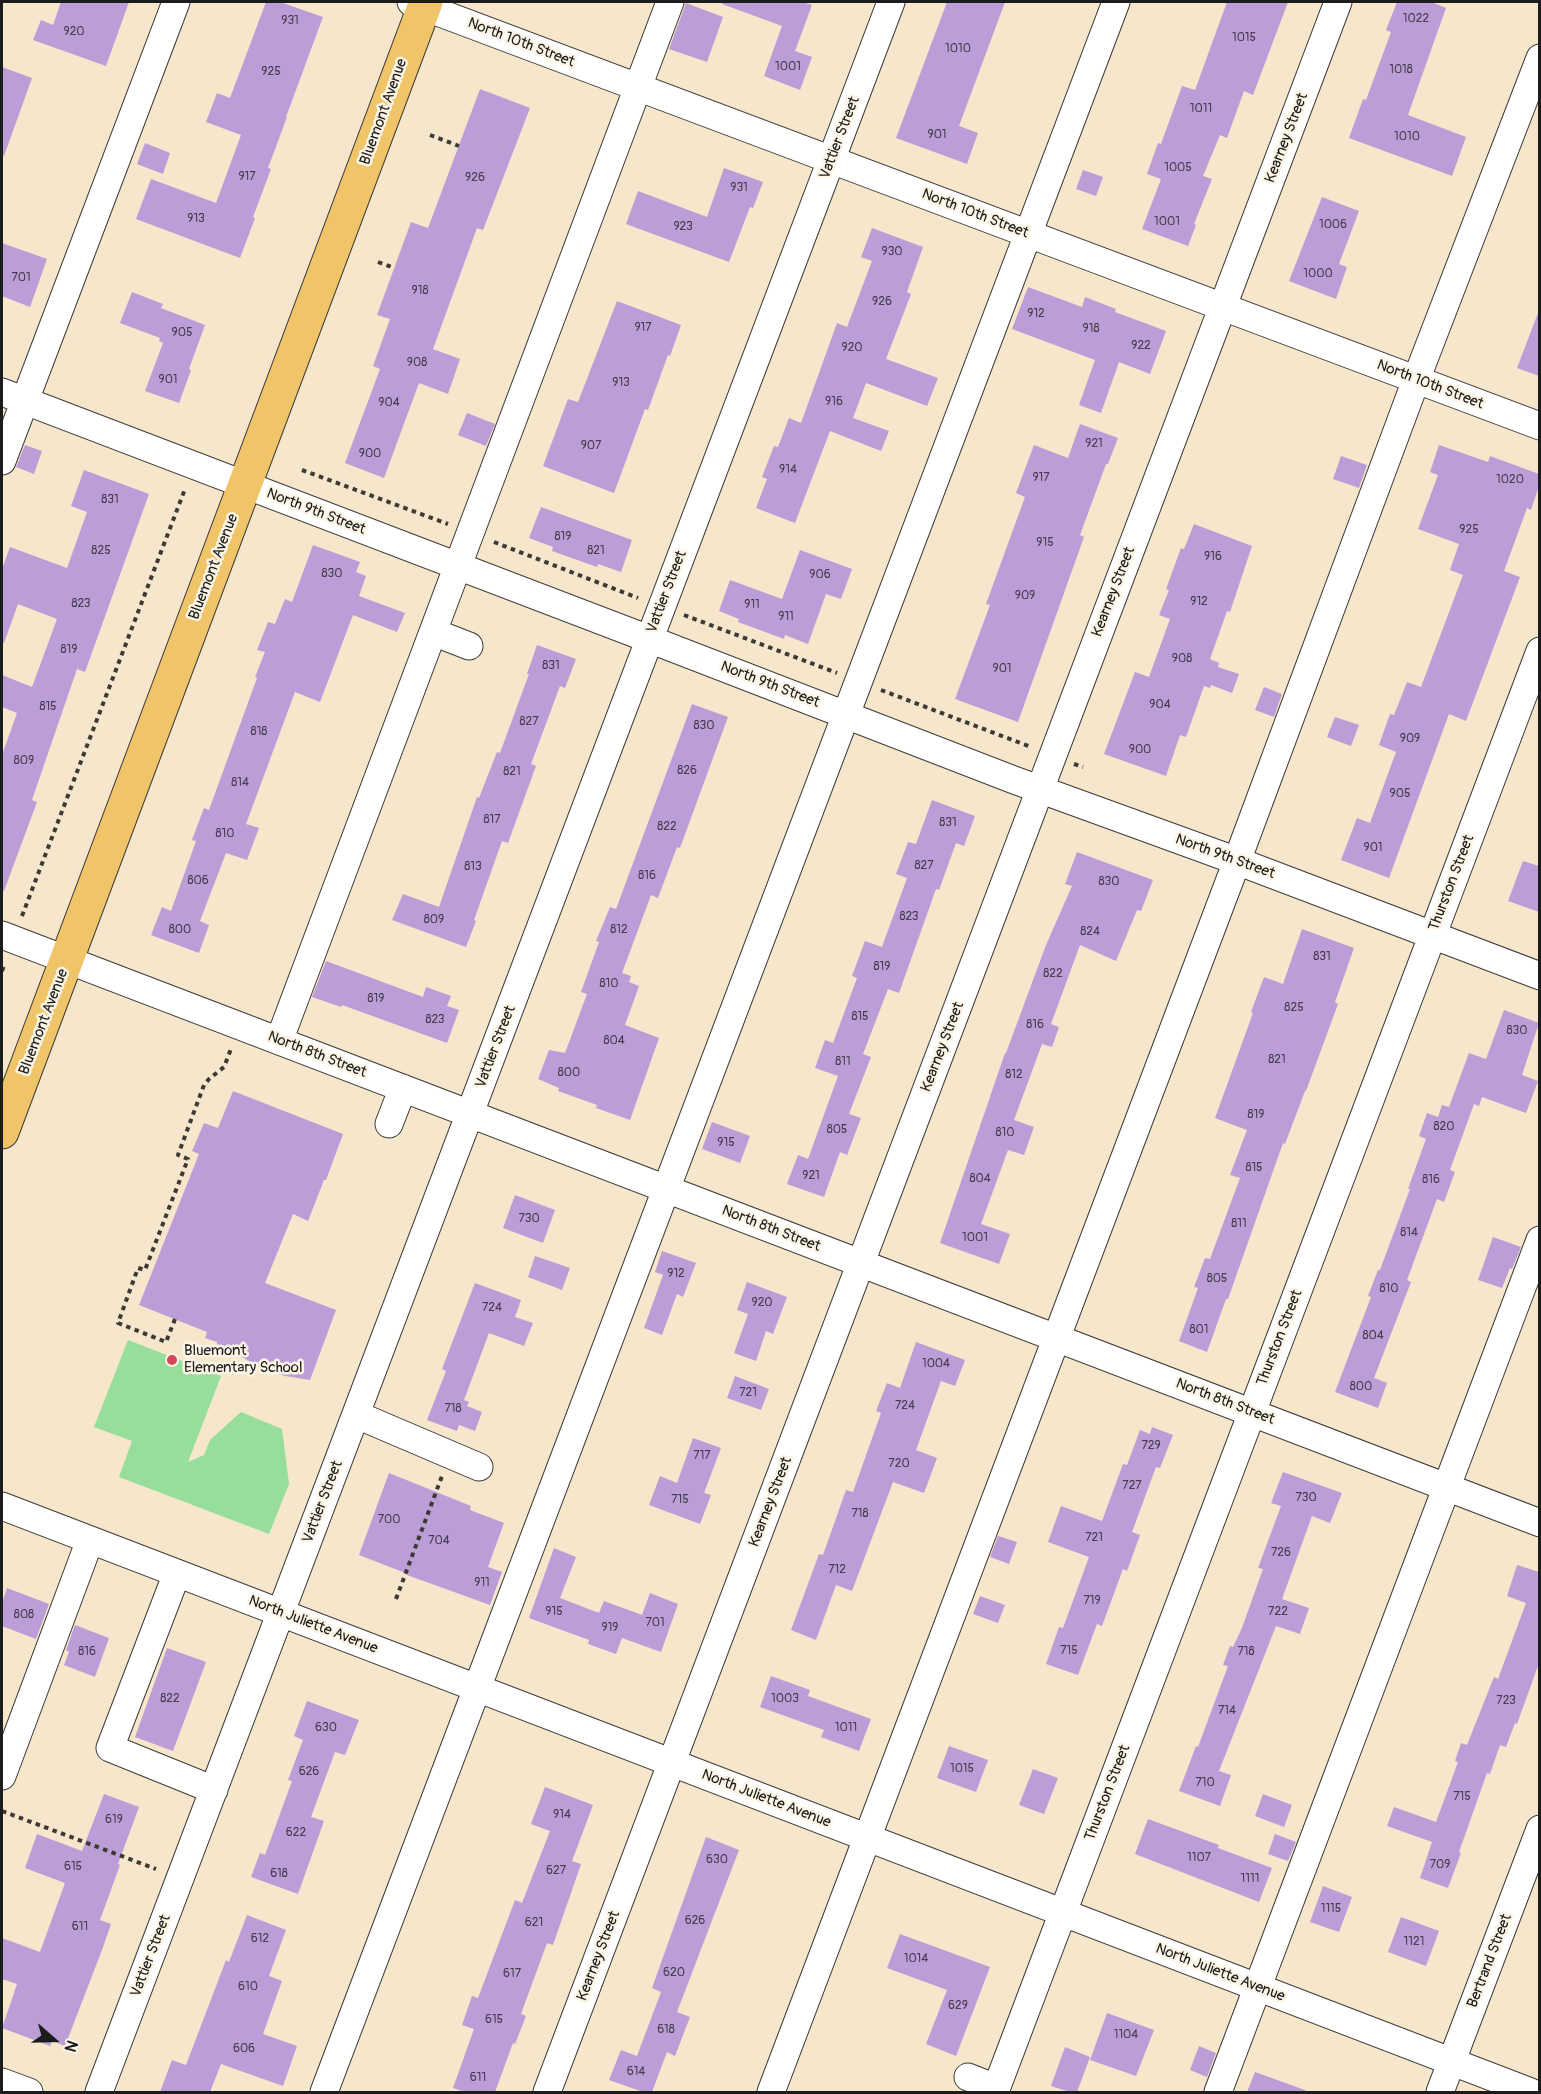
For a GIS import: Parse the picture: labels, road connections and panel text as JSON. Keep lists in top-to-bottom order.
{
  "streets": {
    "main road": ["Bluemont Avenue"],
    "street": [
      "North 10th Street",
      "Vattier Street",
      "Kearney Street",
      "North 9th Street",
      "Thurston Street",
      "North 8th Street",
      "North Juliette Avenue",
      "Bertrand Street"
    ]
  },
  "crossings": [
    ["North 10th Street", "Bluemont Avenue"],
    ["North 10th Street", "Vattier Street"],
    ["North 10th Street", "Kearney Street"],
    ["Bluemont Avenue", "North 9th Street"],
    ["Bluemont Avenue", "North 8th Street"],
    ["Vattier Street", "North 9th Street"],
    ["Vattier Street", "North 8th Street"],
    ["Vattier Street", "North Juliette Avenue"],
    ["Kearney Street", "North 9th Street"],
    ["Kearney Street", "North 8th Street"],
    ["Kearney Street", "North Juliette Avenue"],
    ["North 9th Street", "Thurston Street"],
    ["Thurston Street", "North 8th Street"],
    ["Thurston Street", "North Juliette Avenue"],
    ["North Juliette Avenue", "Bertrand Street"]
  ],
  "places": ["Bluemont Elementary School"],
  "house_numbers": [
    "1022",
    "931",
    "920",
    "1015",
    "1010",
    "1001",
    "1018",
    "925",
    "1011",
    "901",
    "1010",
    "1005",
    "917",
    "926",
    "931",
    "913",
    "1001",
    "1006",
    "923",
    "930",
    "1000",
    "701",
    "918",
    "926",
    "912",
    "917",
    "918",
    "905",
    "922",
    "920",
    "908",
    "901",
    "913",
    "916",
    "904",
    "921",
    "907",
    "900",
    "914",
    "917",
    "1020",
    "831",
    "925",
    "819",
    "915",
    "825",
    "821",
    "916",
    "830",
    "906",
    "909",
    "912",
    "823",
    "911",
    "911",
    "819",
    "908",
    "831",
    "901",
    "904",
    "815",
    "827",
    "830",
    "818",
    "909",
    "900",
    "809",
    "826",
    "821",
    "814",
    "905",
    "817",
    "831",
    "822",
    "810",
    "901",
    "827",
    "813",
    "816",
    "806",
    "830",
    "823",
    "809",
    "800",
    "812",
    "824",
    "831",
    "819",
    "822",
    "810",
    "819",
    "825",
    "815",
    "823",
    "816",
    "830",
    "804",
    "821",
    "811",
    "800",
    "812",
    "819",
    "820",
    "805",
    "810",
    "915",
    "815",
    "921",
    "804",
    "816",
    "730",
    "811",
    "814",
    "1001",
    "912",
    "805",
    "810",
    "920",
    "724",
    "801",
    "804",
    "1004",
    "800",
    "721",
    "724",
    "718",
    "729",
    "717",
    "720",
    "727",
    "730",
    "715",
    "718",
    "700",
    "721",
    "704",
    "726",
    "712",
    "911",
    "719",
    "915",
    "722",
    "808",
    "701",
    "919",
    "715",
    "816",
    "718",
    "822",
    "1003",
    "723",
    "714",
    "630",
    "1011",
    "1015",
    "626",
    "710",
    "715",
    "914",
    "619",
    "622",
    "1107",
    "630",
    "709",
    "615",
    "627",
    "618",
    "1111",
    "1115",
    "626",
    "621",
    "611",
    "612",
    "1121",
    "1014",
    "620",
    "617",
    "610",
    "629",
    "615",
    "618",
    "1104",
    "606",
    "614",
    "611"
  ],
  "north": "right"
}
